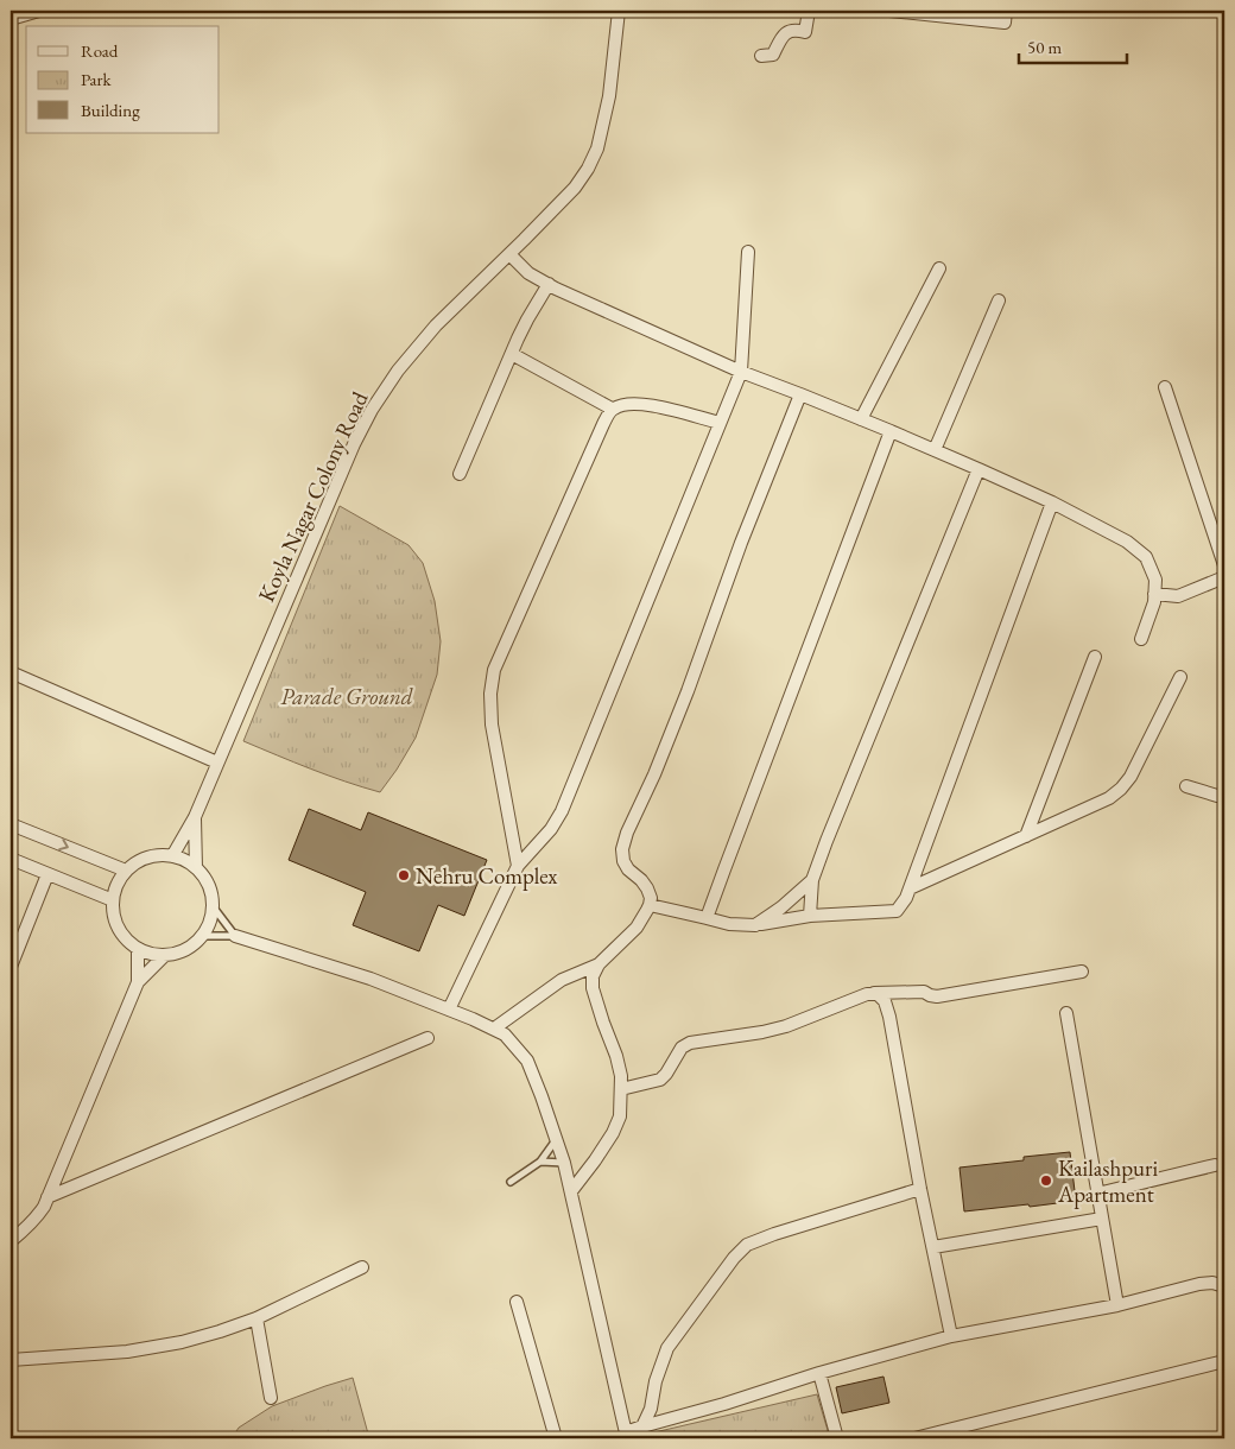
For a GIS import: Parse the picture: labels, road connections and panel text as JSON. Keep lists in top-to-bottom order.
{
  "streets": {
    "street": ["Koyla Nagar Colony Road"]
  },
  "parks": ["Parade Ground"],
  "places": ["Nehru Complex", "Kailashpuri Apartment"],
  "legend": ["Road", "Park", "Building"],
  "scale_bar": "50 m"
}
